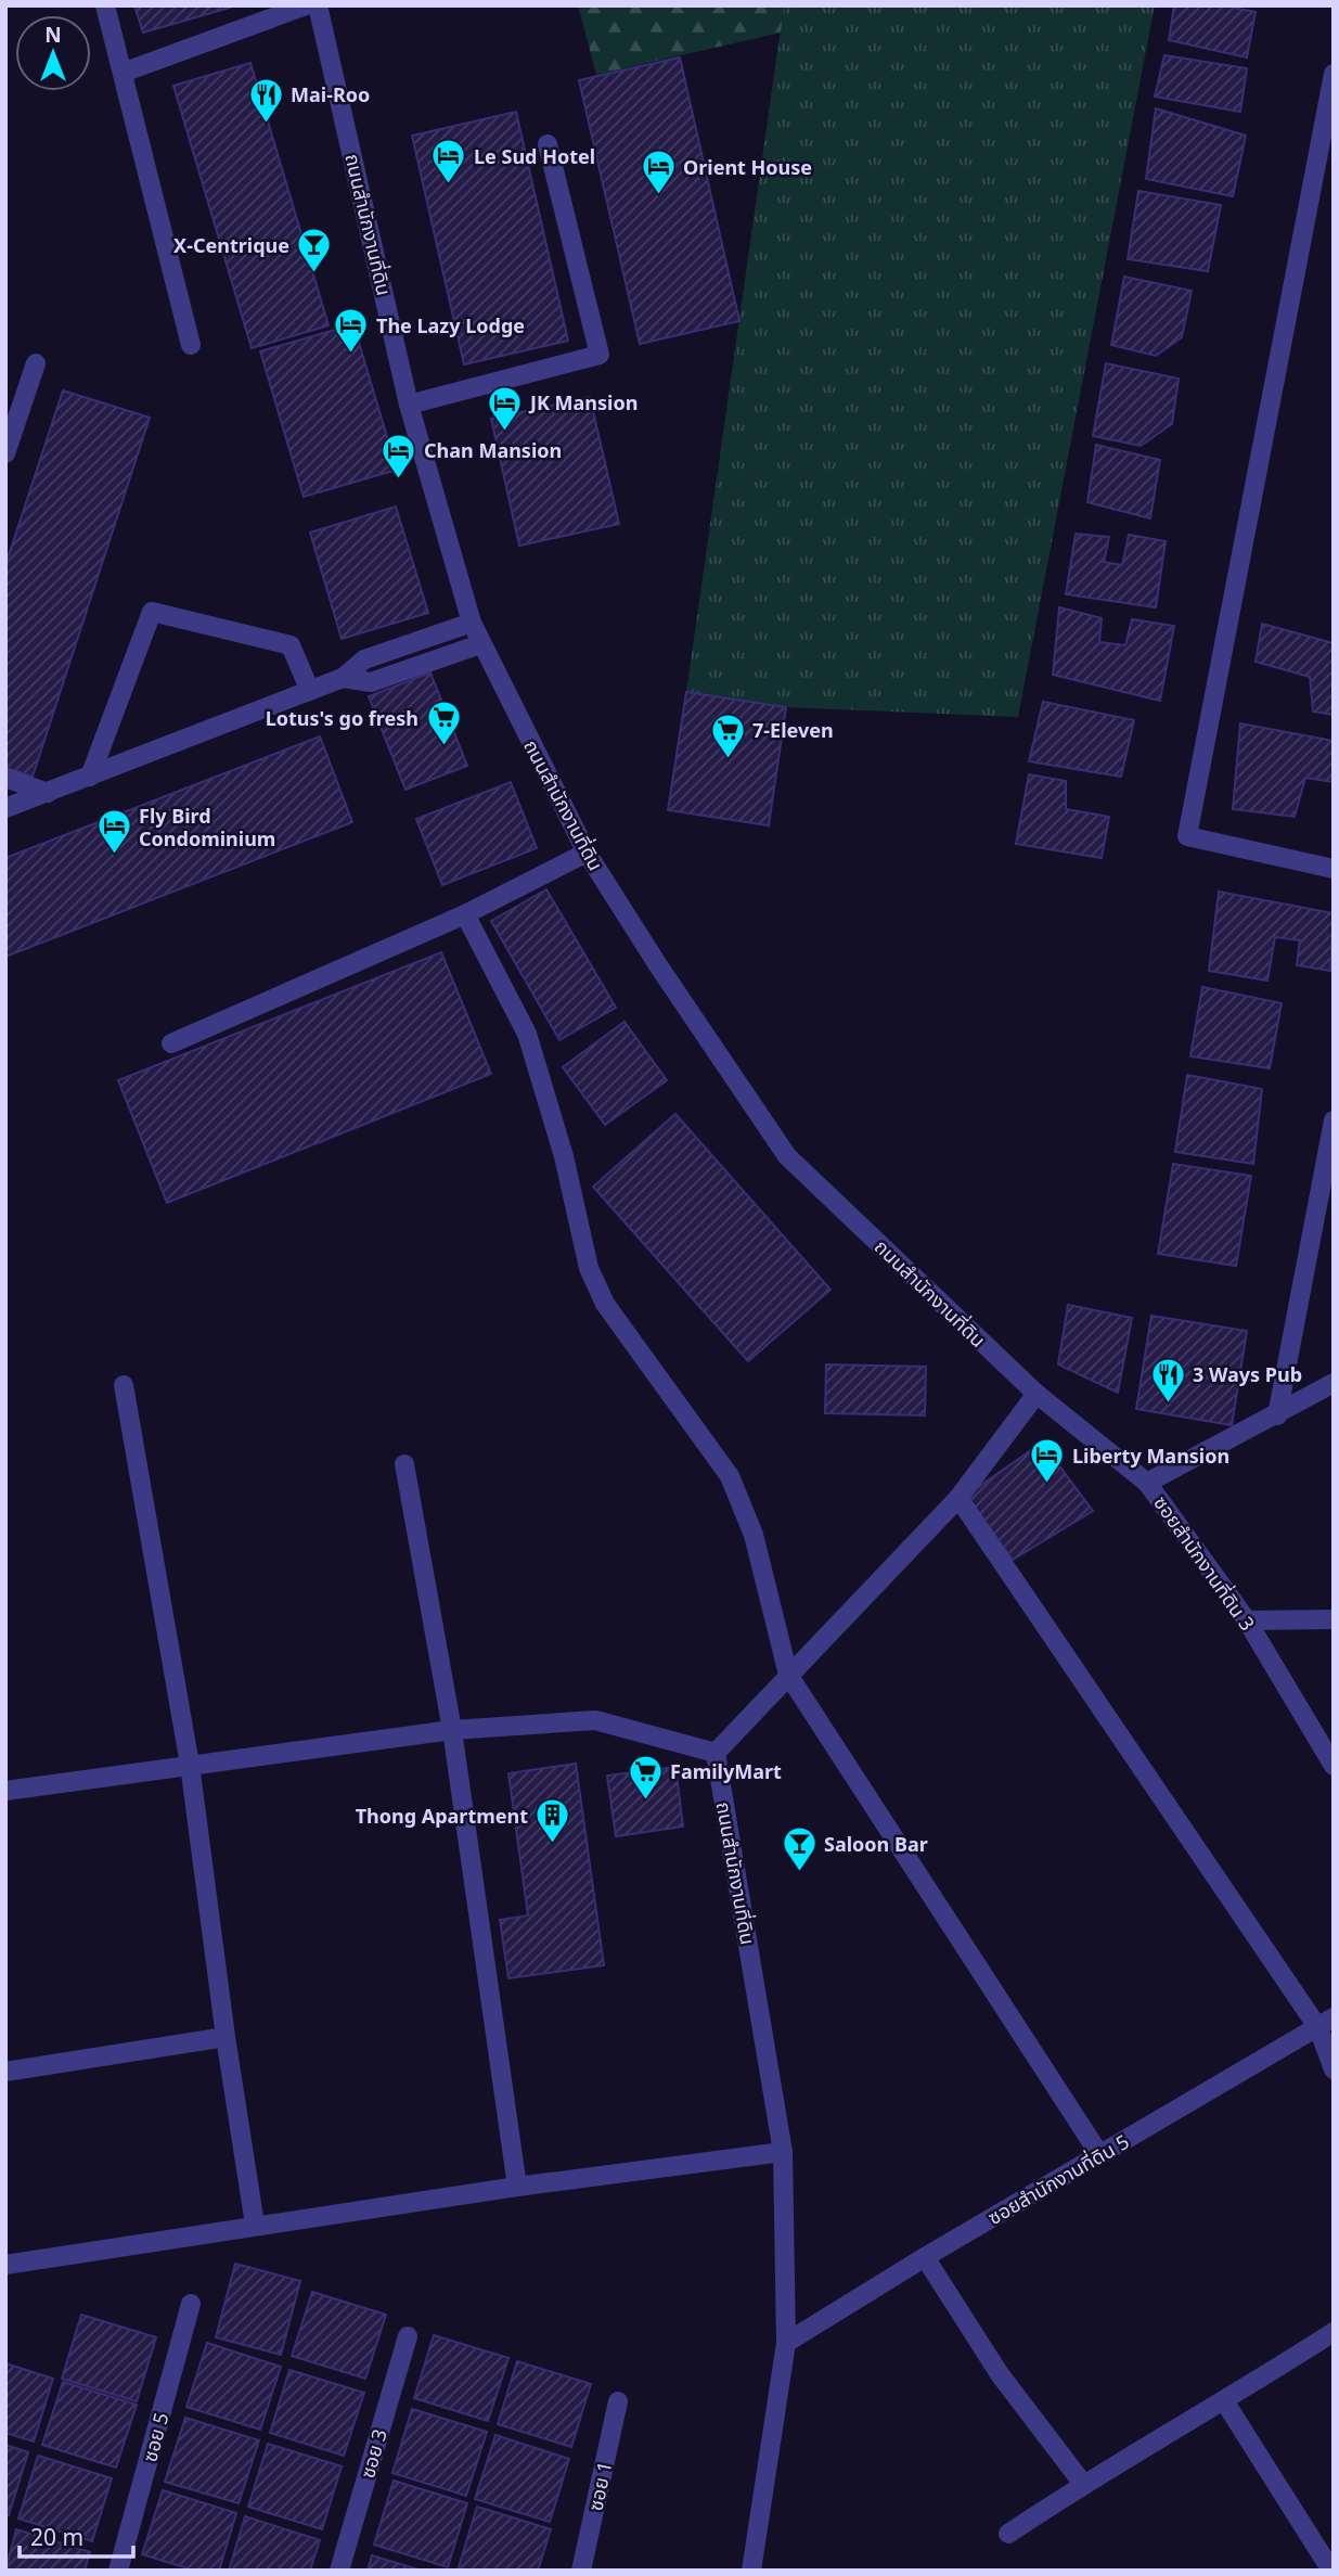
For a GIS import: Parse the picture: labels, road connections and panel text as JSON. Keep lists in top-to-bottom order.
{
  "streets": {
    "street": [
      "ถนนสำนักงานที่ดิน",
      "ซอยสำนักงานที่ดิน 3",
      "ซอยสำนักงานที่ดิน 5",
      "ซอย 5",
      "ซอย 3",
      "ซอย 1"
    ]
  },
  "crossings": [
    ["ถนนสำนักงานที่ดิน", "ซอยสำนักงานที่ดิน 3"],
    ["ถนนสำนักงานที่ดิน", "ซอยสำนักงานที่ดิน 5"]
  ],
  "places": {
    "restaurant": ["Mai-Roo", "3 Ways Pub"],
    "hotel": [
      "Le Sud Hotel",
      "Orient House",
      "The Lazy Lodge",
      "JK Mansion",
      "Chan Mansion",
      "Fly Bird Condominium",
      "Liberty Mansion"
    ],
    "bar": ["X-Centrique", "Saloon Bar"],
    "supermarket": ["Lotus's go fresh", "7-Eleven", "FamilyMart"],
    "building": ["Thong Apartment"]
  },
  "scale_bar": "20 m",
  "north": "top"
}
